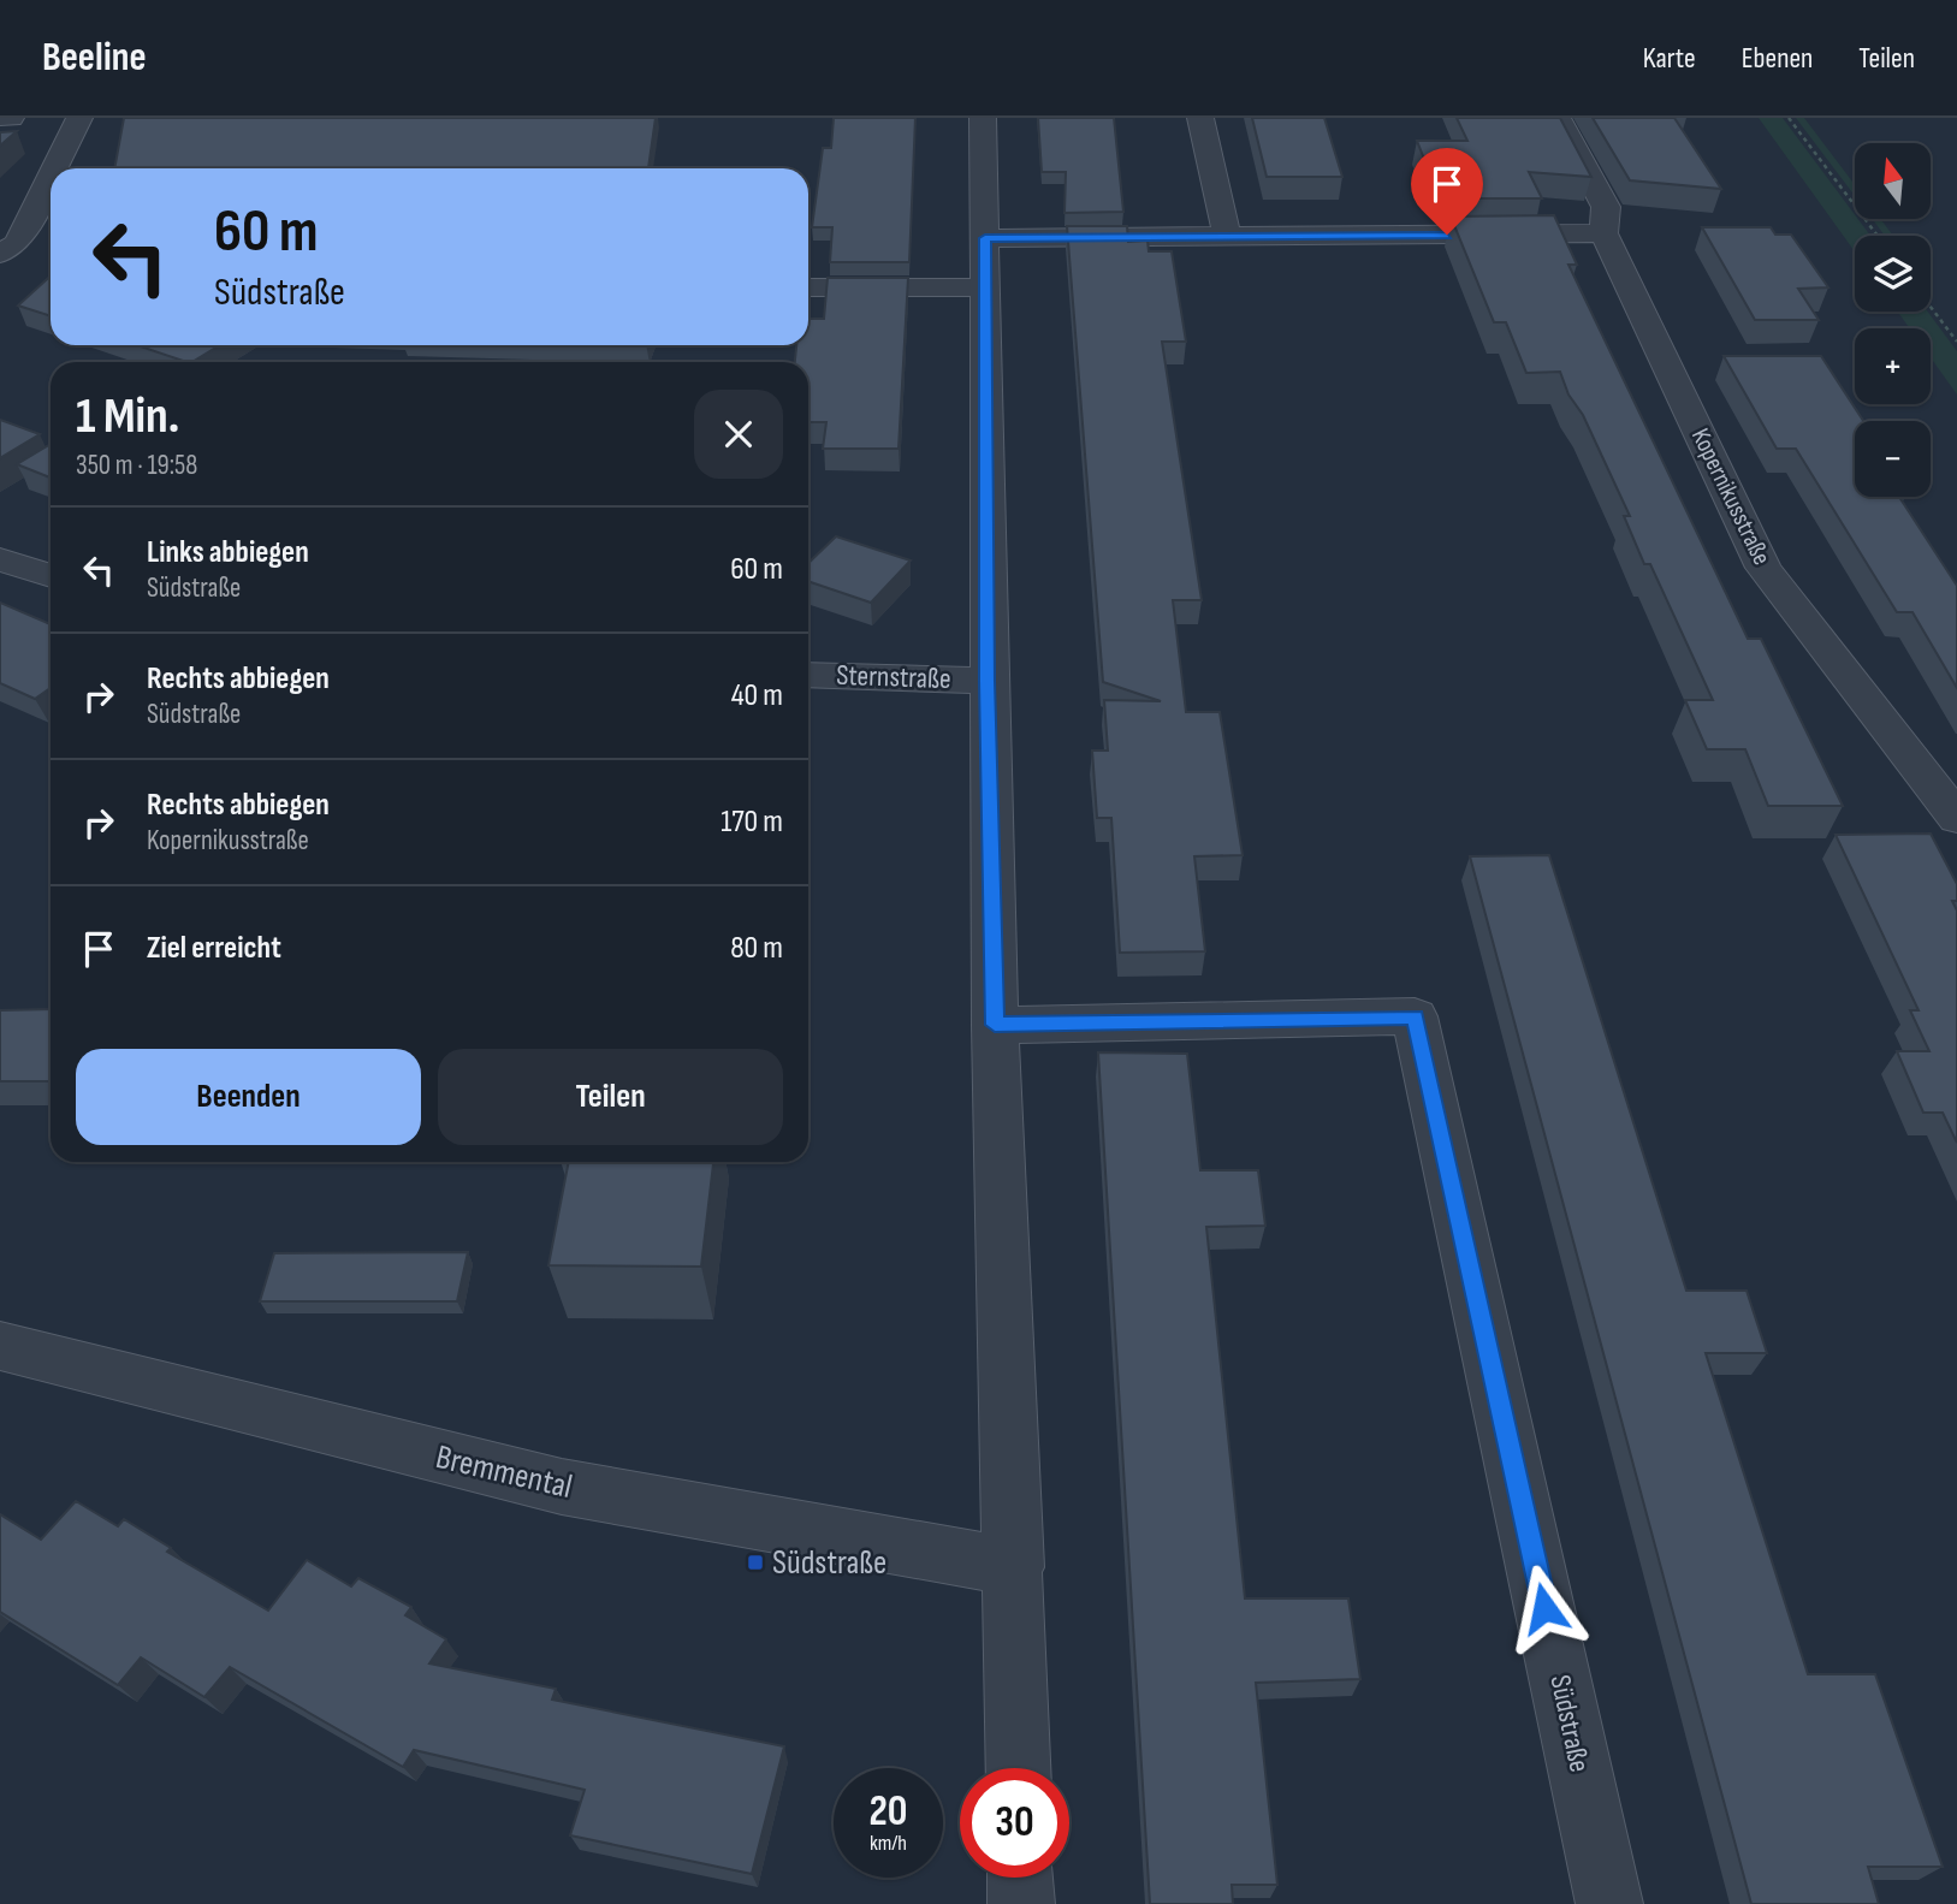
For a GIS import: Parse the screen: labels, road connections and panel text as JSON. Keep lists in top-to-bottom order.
{
  "streets": {
    "street": [
      "Kopernikusstraße",
      "Sternstraße",
      "Bremmental",
      "Südstraße"
    ]
  },
  "places": {
    "transit": ["Südstraße"]
  },
  "north": "top",
  "page": {
    "header": "Beeline",
    "nav": ["Karte", "Ebenen", "Teilen"],
    "map_buttons": ["+", "−"],
    "turn": ["60 m", "Südstraße"],
    "heading": ["1 Min.", "350 m · 19:58"],
    "list": [
      {
        "name": "Links abbiegen",
        "note": "Südstraße",
        "value": "60 m"
      },
      {
        "name": "Rechts abbiegen",
        "note": "Südstraße",
        "value": "40 m"
      },
      {
        "name": "Rechts abbiegen",
        "note": "Kopernikusstraße",
        "value": "170 m"
      },
      {
        "name": "Ziel erreicht",
        "value": "80 m"
      }
    ],
    "buttons": ["Beenden", "Teilen"],
    "speed": "20 km/h",
    "limit": "30"
  }
}
